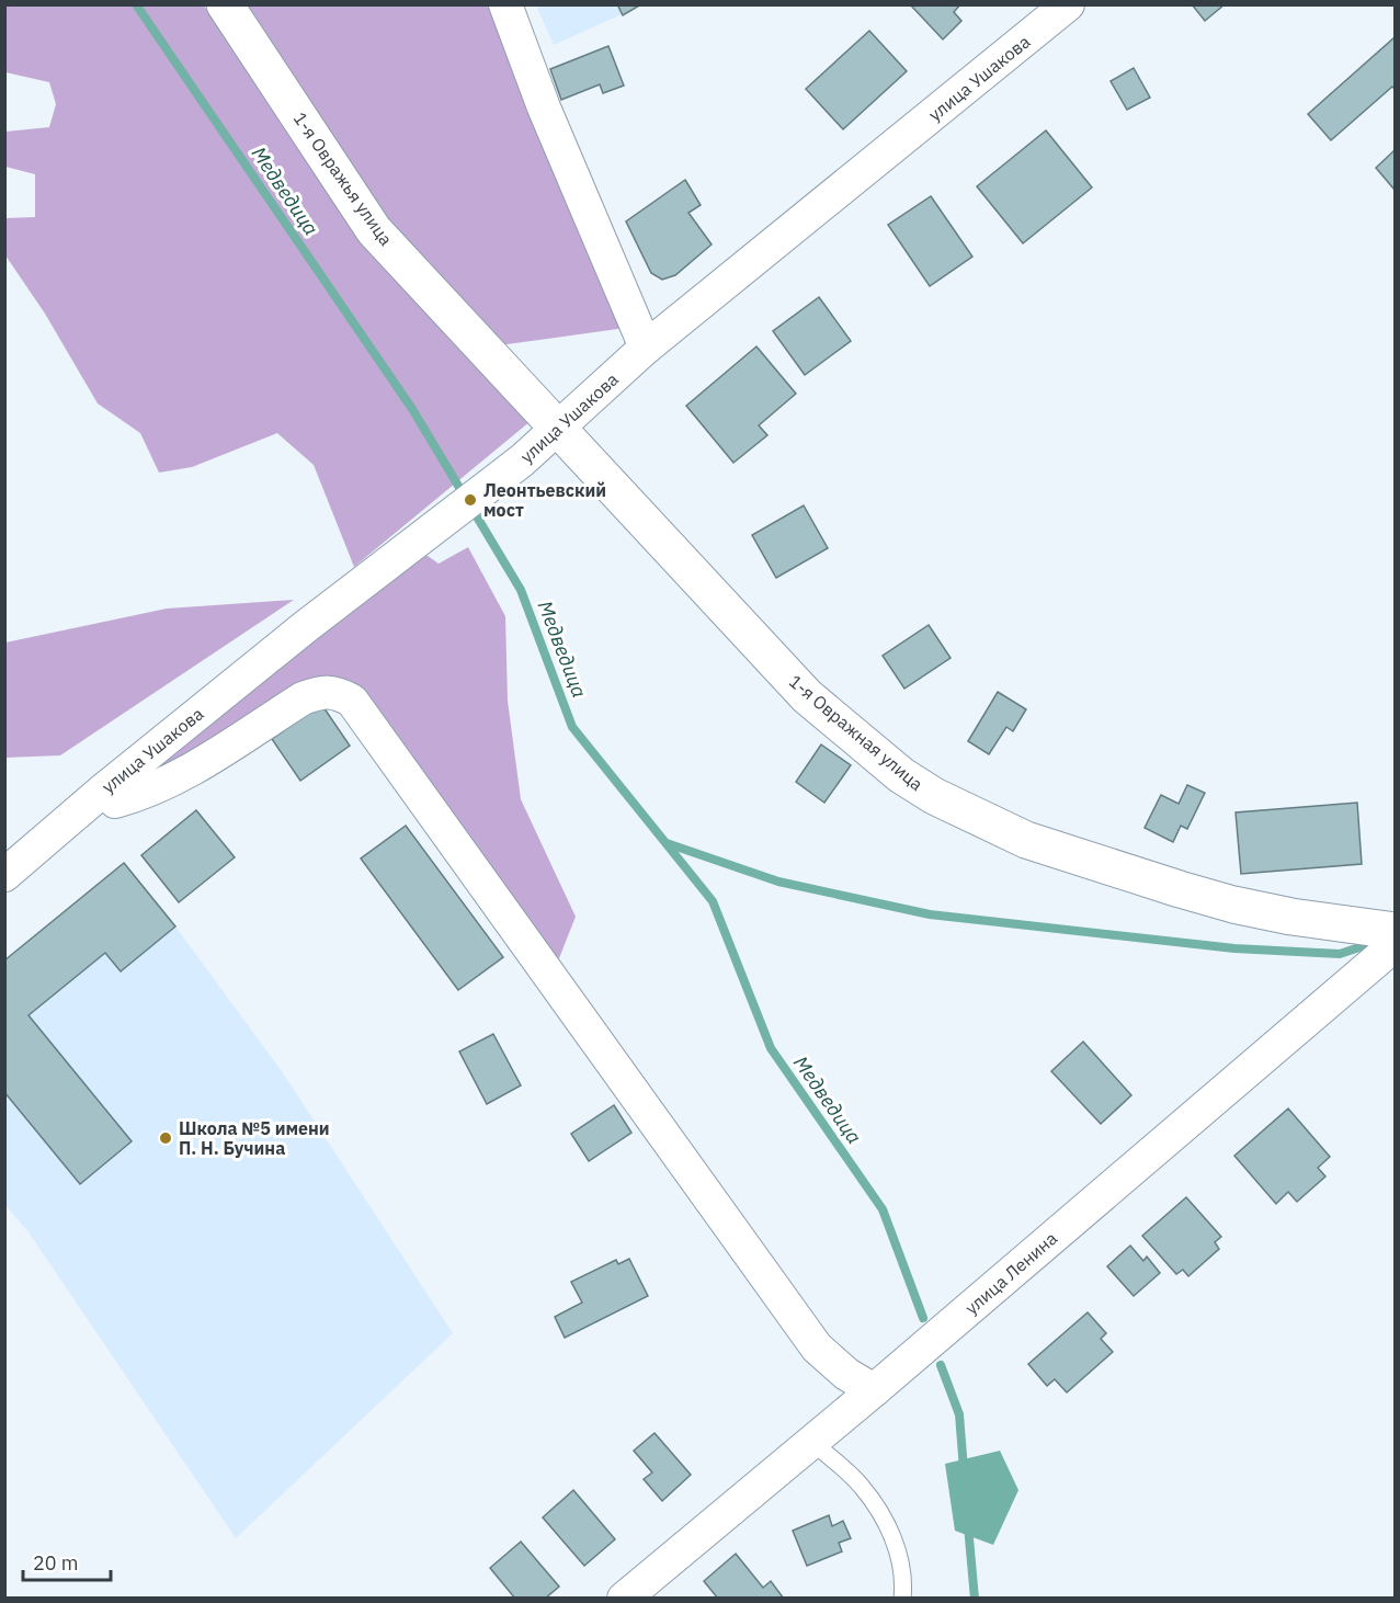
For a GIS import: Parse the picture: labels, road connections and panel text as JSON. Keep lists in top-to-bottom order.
{
  "streets": {
    "street": [
      "улица Ушакова",
      "1-я Овражья улица",
      "1-я Овражная улица",
      "улица Ленина"
    ]
  },
  "crossings": [
    ["улица Ушакова", "1-я Овражья улица"],
    ["улица Ушакова", "1-я Овражная улица"],
    ["1-я Овражья улица", "1-я Овражная улица"]
  ],
  "water": ["Медведица"],
  "places": ["Леонтьевский мост", "Школа №5 имени П. Н. Бучина"],
  "scale_bar": "20 m"
}
